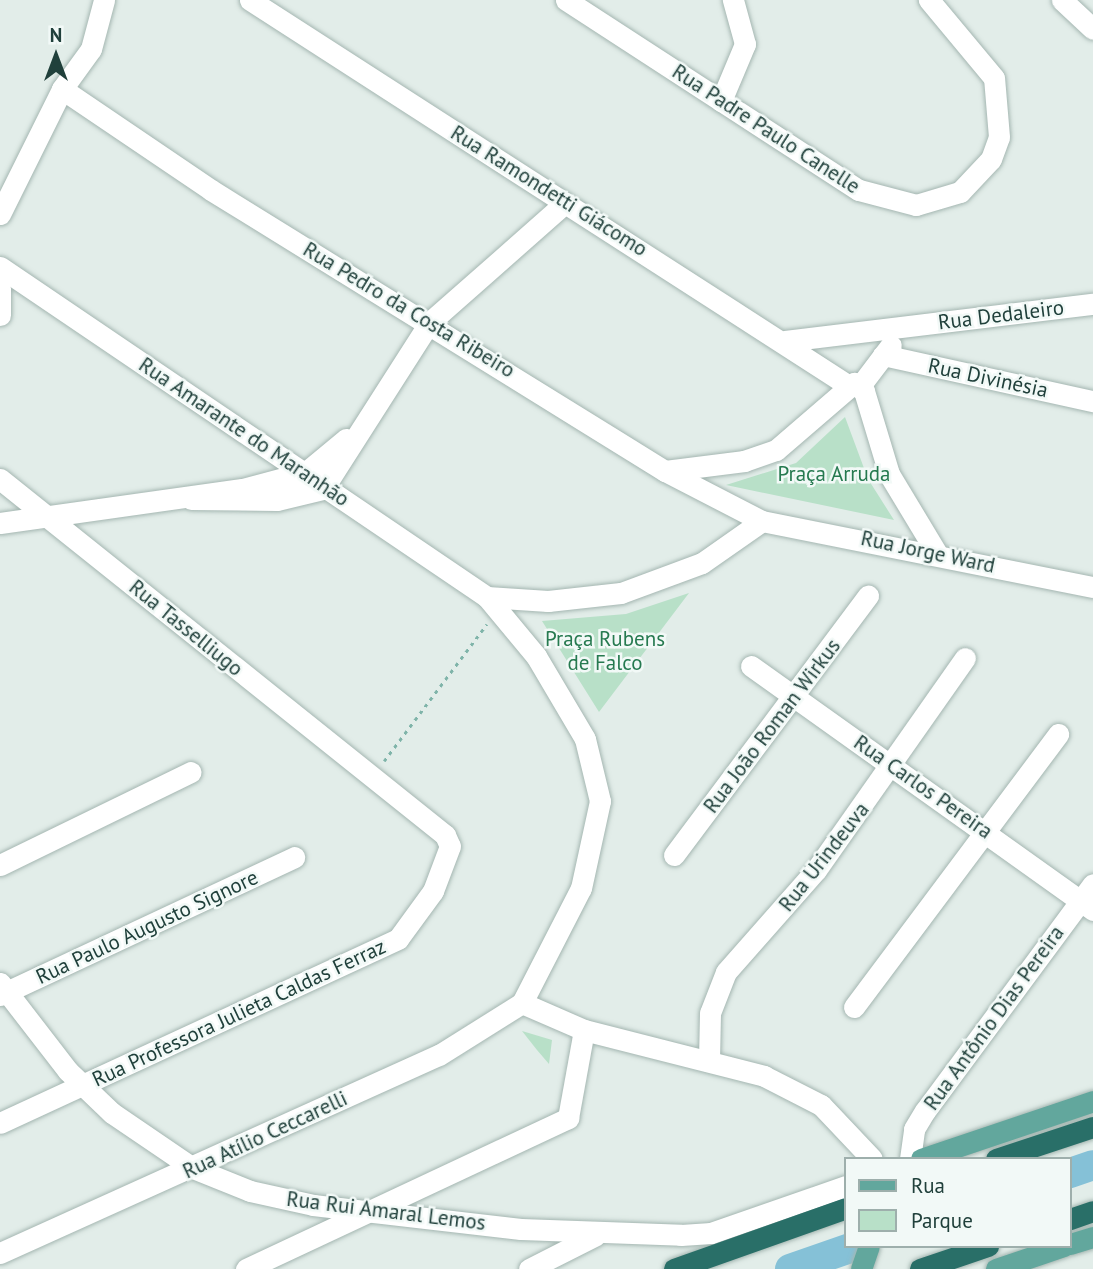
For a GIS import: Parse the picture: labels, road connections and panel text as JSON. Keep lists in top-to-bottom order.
{
  "streets": {
    "street": [
      "Rua Padre Paulo Canelle",
      "Rua Ramondetti Giácomo",
      "Rua Pedro da Costa Ribeiro",
      "Rua Dedaleiro",
      "Rua Divinésia",
      "Rua Amarante do Maranhão",
      "Rua Jorge Ward",
      "Rua Tasselliugo",
      "Rua João Roman Wirkus",
      "Rua Carlos Pereira",
      "Rua Urindeuva",
      "Rua Paulo Augusto Signore",
      "Rua Professora Julieta Caldas Ferraz",
      "Rua Antônio Dias Pereira",
      "Rua Atílio Ceccarelli",
      "Rua Rui Amaral Lemos"
    ]
  },
  "crossings": [
    ["Rua Ramondetti Giácomo", "Rua Dedaleiro"],
    ["Rua Pedro da Costa Ribeiro", "Rua Jorge Ward"],
    ["Rua Dedaleiro", "Rua Divinésia"],
    ["Rua Tasselliugo", "Rua Professora Julieta Caldas Ferraz"],
    ["Rua João Roman Wirkus", "Rua Carlos Pereira"],
    ["Rua Carlos Pereira", "Rua Urindeuva"],
    ["Rua Carlos Pereira", "Rua Antônio Dias Pereira"],
    ["Rua Paulo Augusto Signore", "Rua Rui Amaral Lemos"],
    ["Rua Professora Julieta Caldas Ferraz", "Rua Rui Amaral Lemos"],
    ["Rua Atílio Ceccarelli", "Rua Rui Amaral Lemos"]
  ],
  "parks": ["Praça Arruda", "Praça Rubens de Falco"],
  "legend": ["Rua", "Parque"],
  "north": "top"
}
